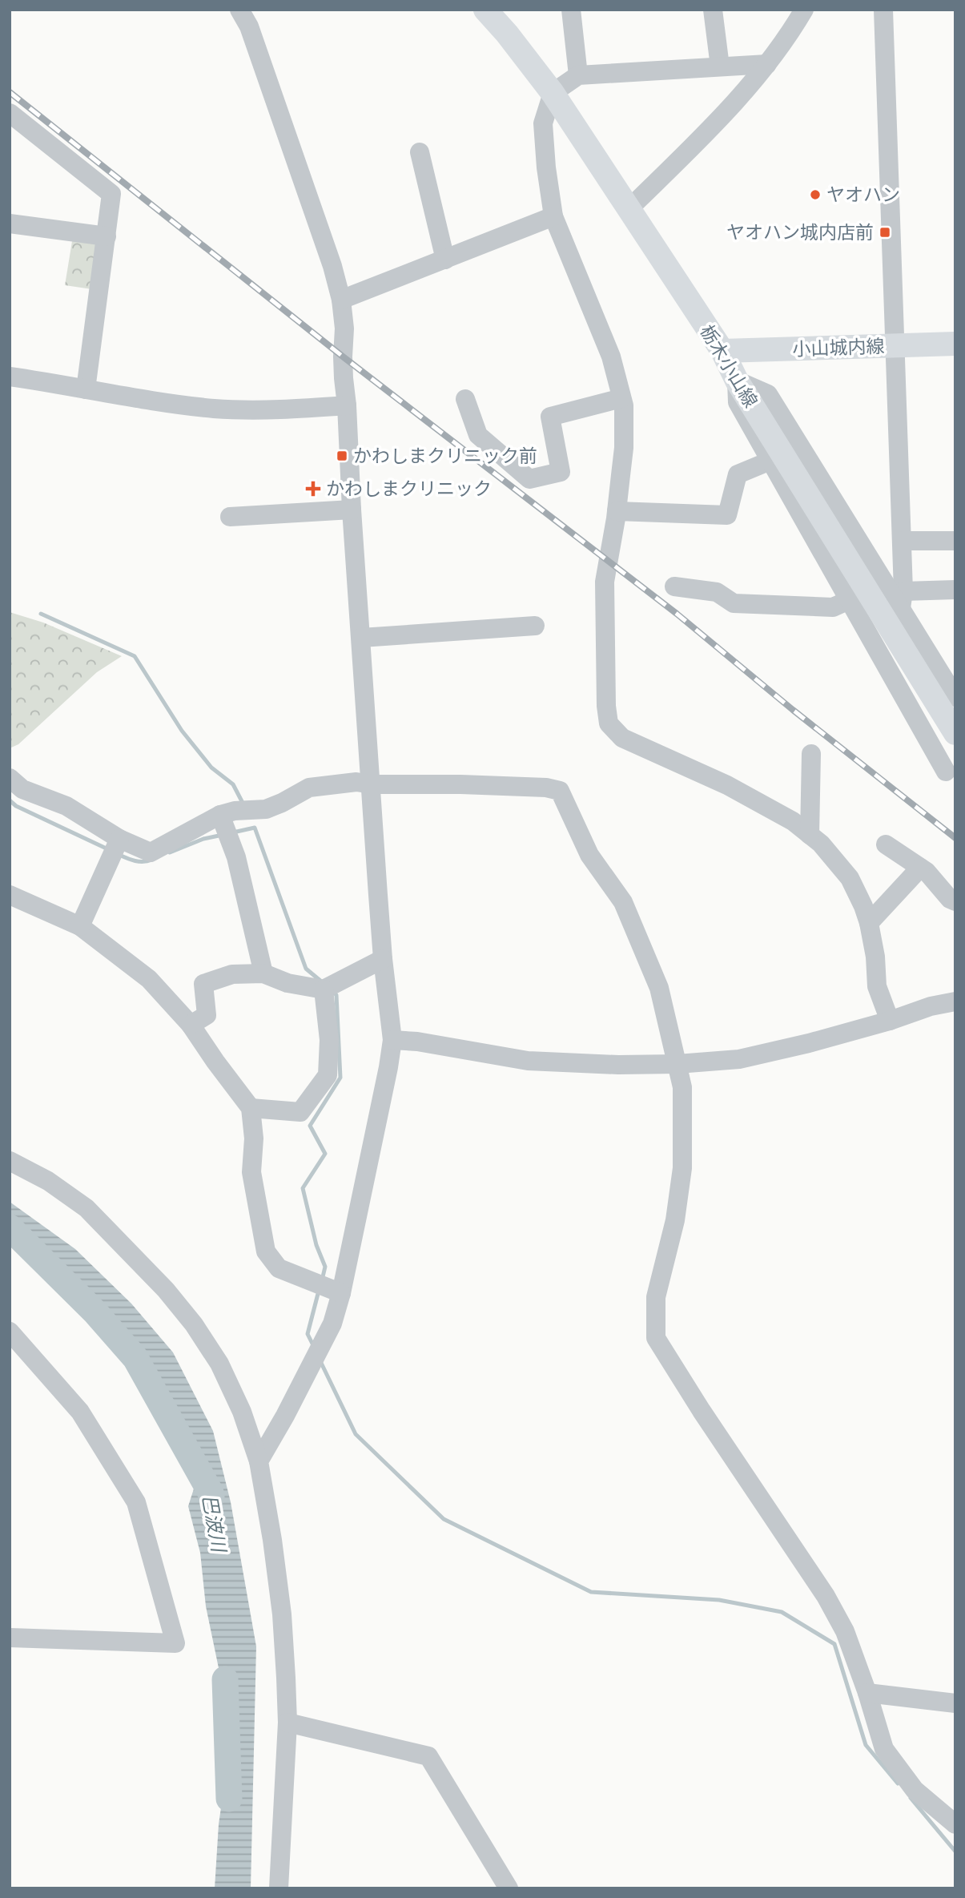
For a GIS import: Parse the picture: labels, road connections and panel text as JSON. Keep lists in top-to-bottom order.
{
  "streets": {
    "main road": ["小山城内線", "栃木小山線"]
  },
  "crossings": [
    ["小山城内線", "栃木小山線"]
  ],
  "water": ["巴波川"],
  "places": {
    "other": ["ヤオハン"],
    "transit": ["ヤオハン城内店前", "かわしまクリニック前"],
    "health": ["かわしまクリニック"]
  }
}
